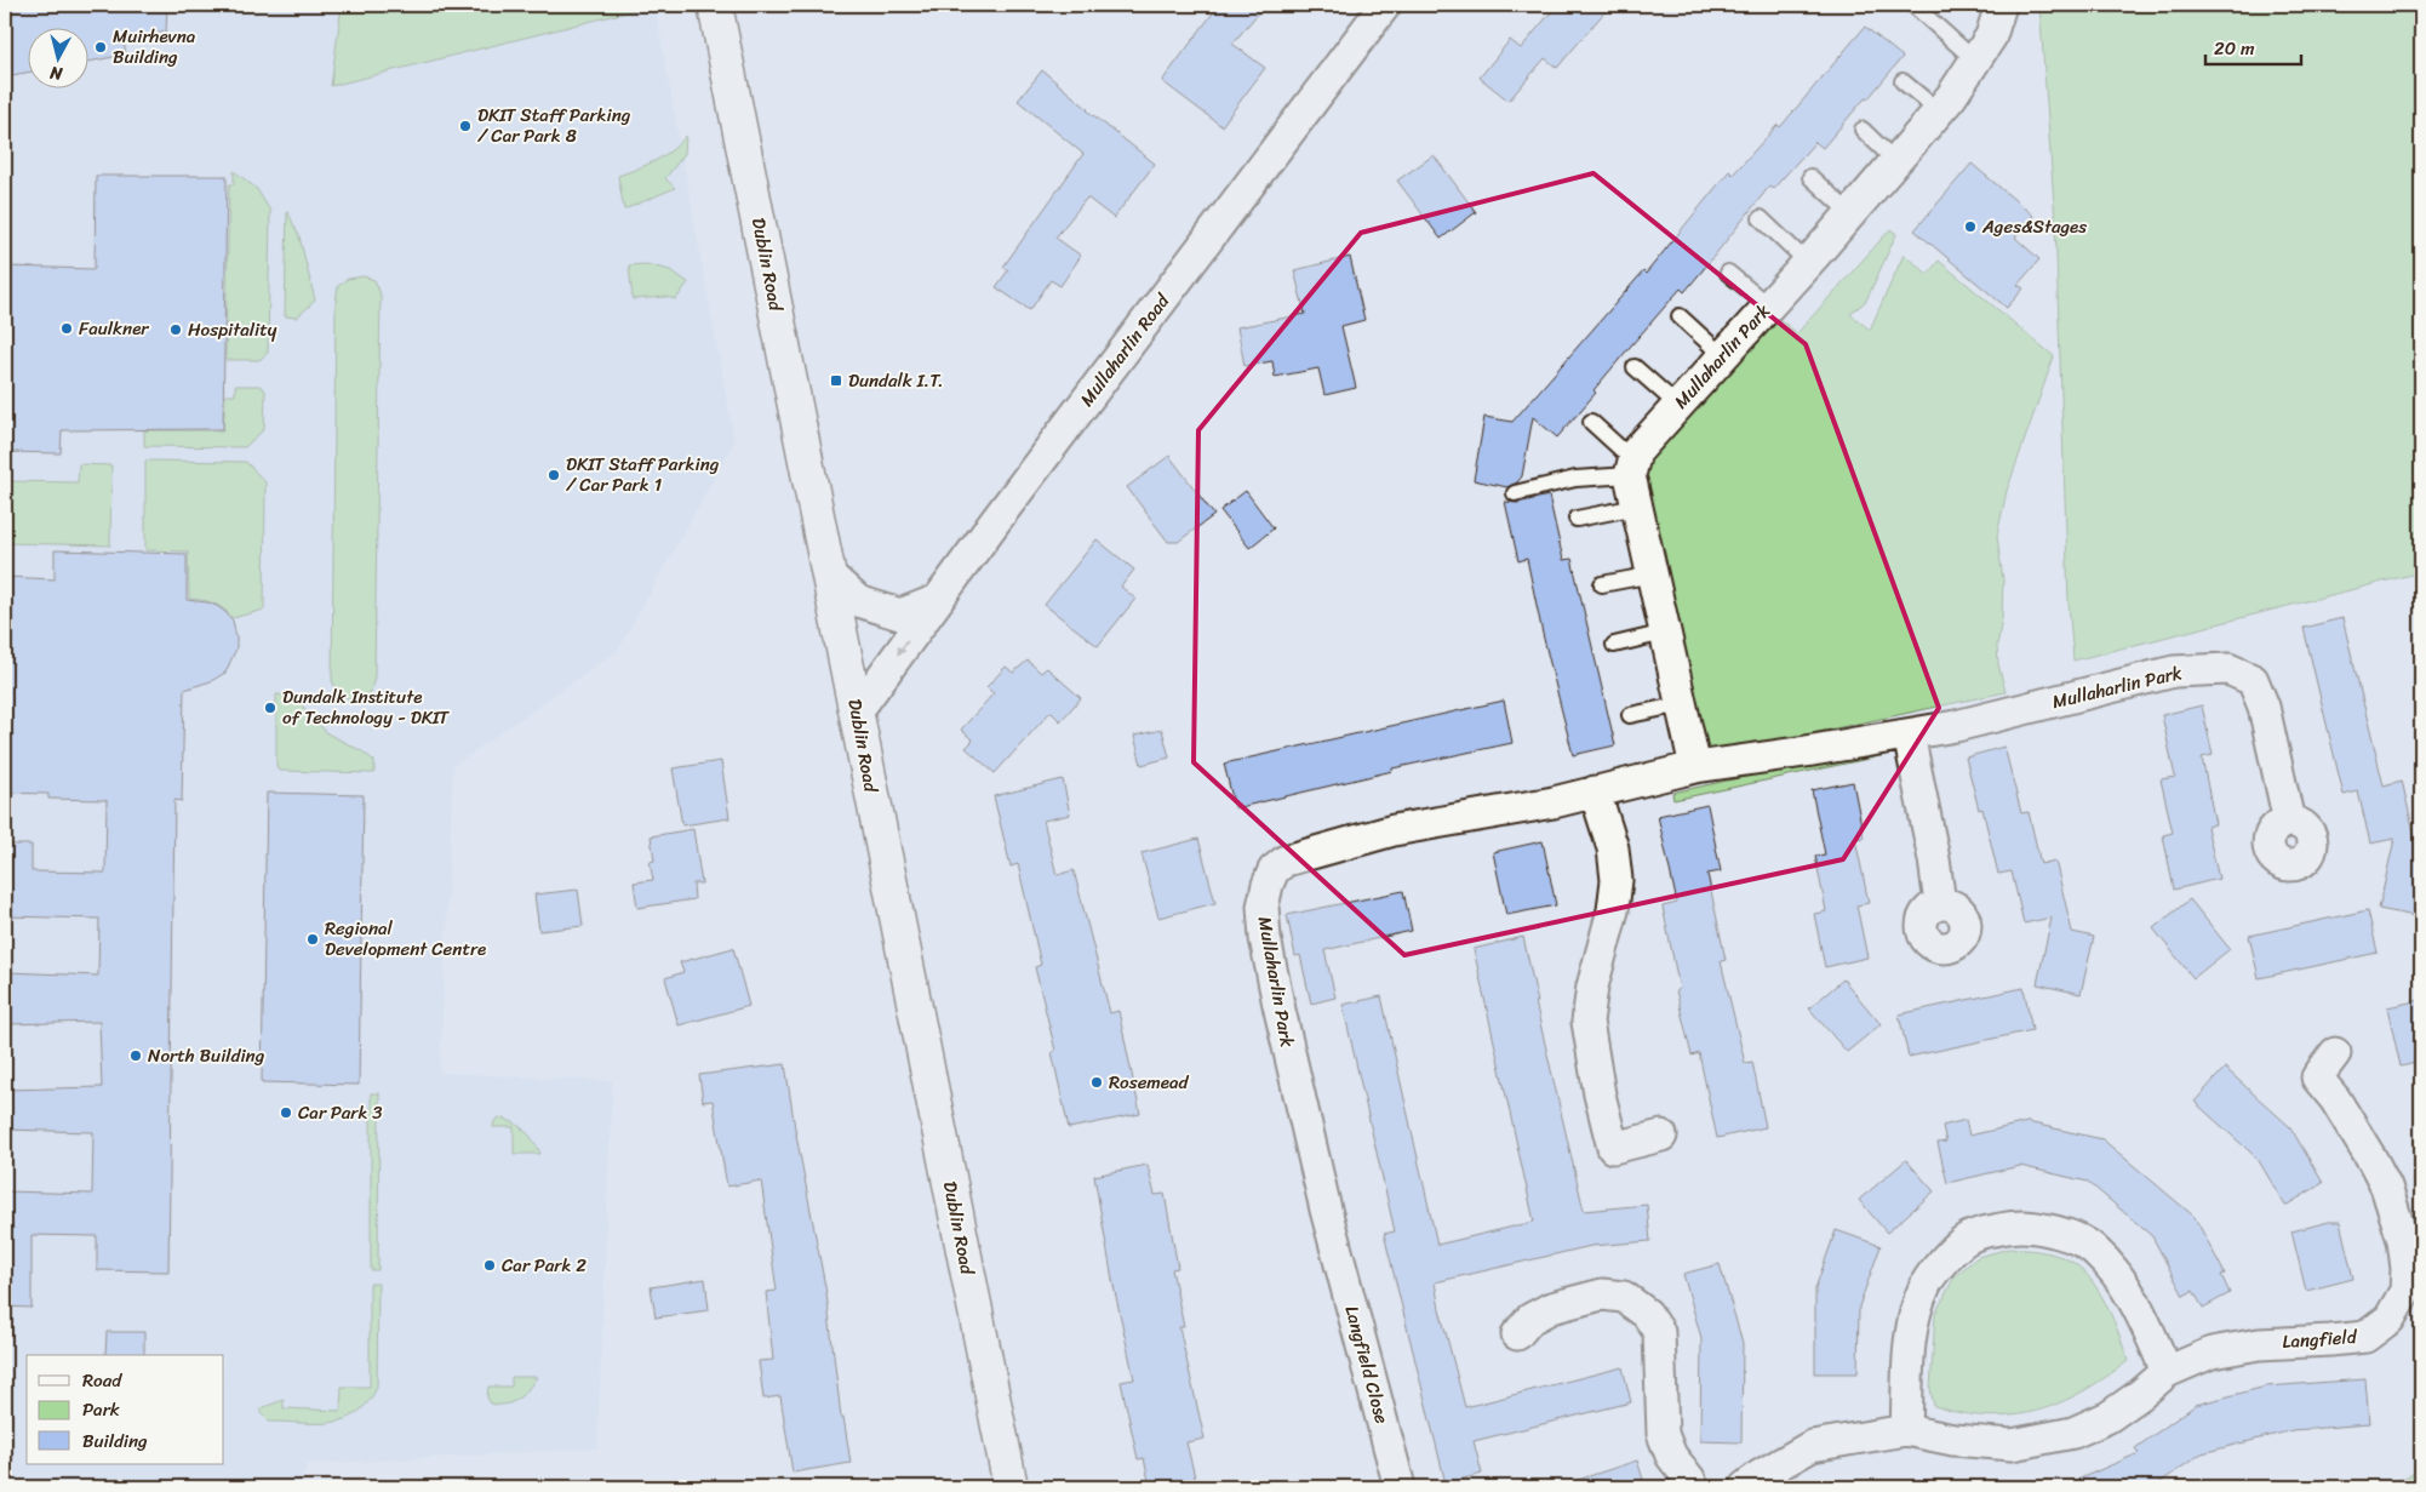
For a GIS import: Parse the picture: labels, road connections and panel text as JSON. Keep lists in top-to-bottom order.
{
  "streets": {
    "main road": ["Dublin Road"],
    "street": [
      "Mullaharlin Road",
      "Mullaharlin Park",
      "Langfield",
      "Langfield Close"
    ]
  },
  "crossings": [
    ["Dublin Road", "Mullaharlin Road"],
    ["Mullaharlin Park", "Langfield Close"]
  ],
  "places": {
    "other": [
      "Muirhevna Building",
      "DKIT Staff Parking / Car Park 8",
      "Ages&Stages",
      "Faulkner",
      "Hospitality",
      "DKIT Staff Parking / Car Park 1",
      "Dundalk Institute of Technology - DKIT",
      "Regional Development Centre",
      "North Building",
      "Rosemead",
      "Car Park 3",
      "Car Park 2"
    ],
    "transit": ["Dundalk I.T."]
  },
  "legend": ["Road", "Park", "Building"],
  "scale_bar": "20 m",
  "north": "bottom"
}
